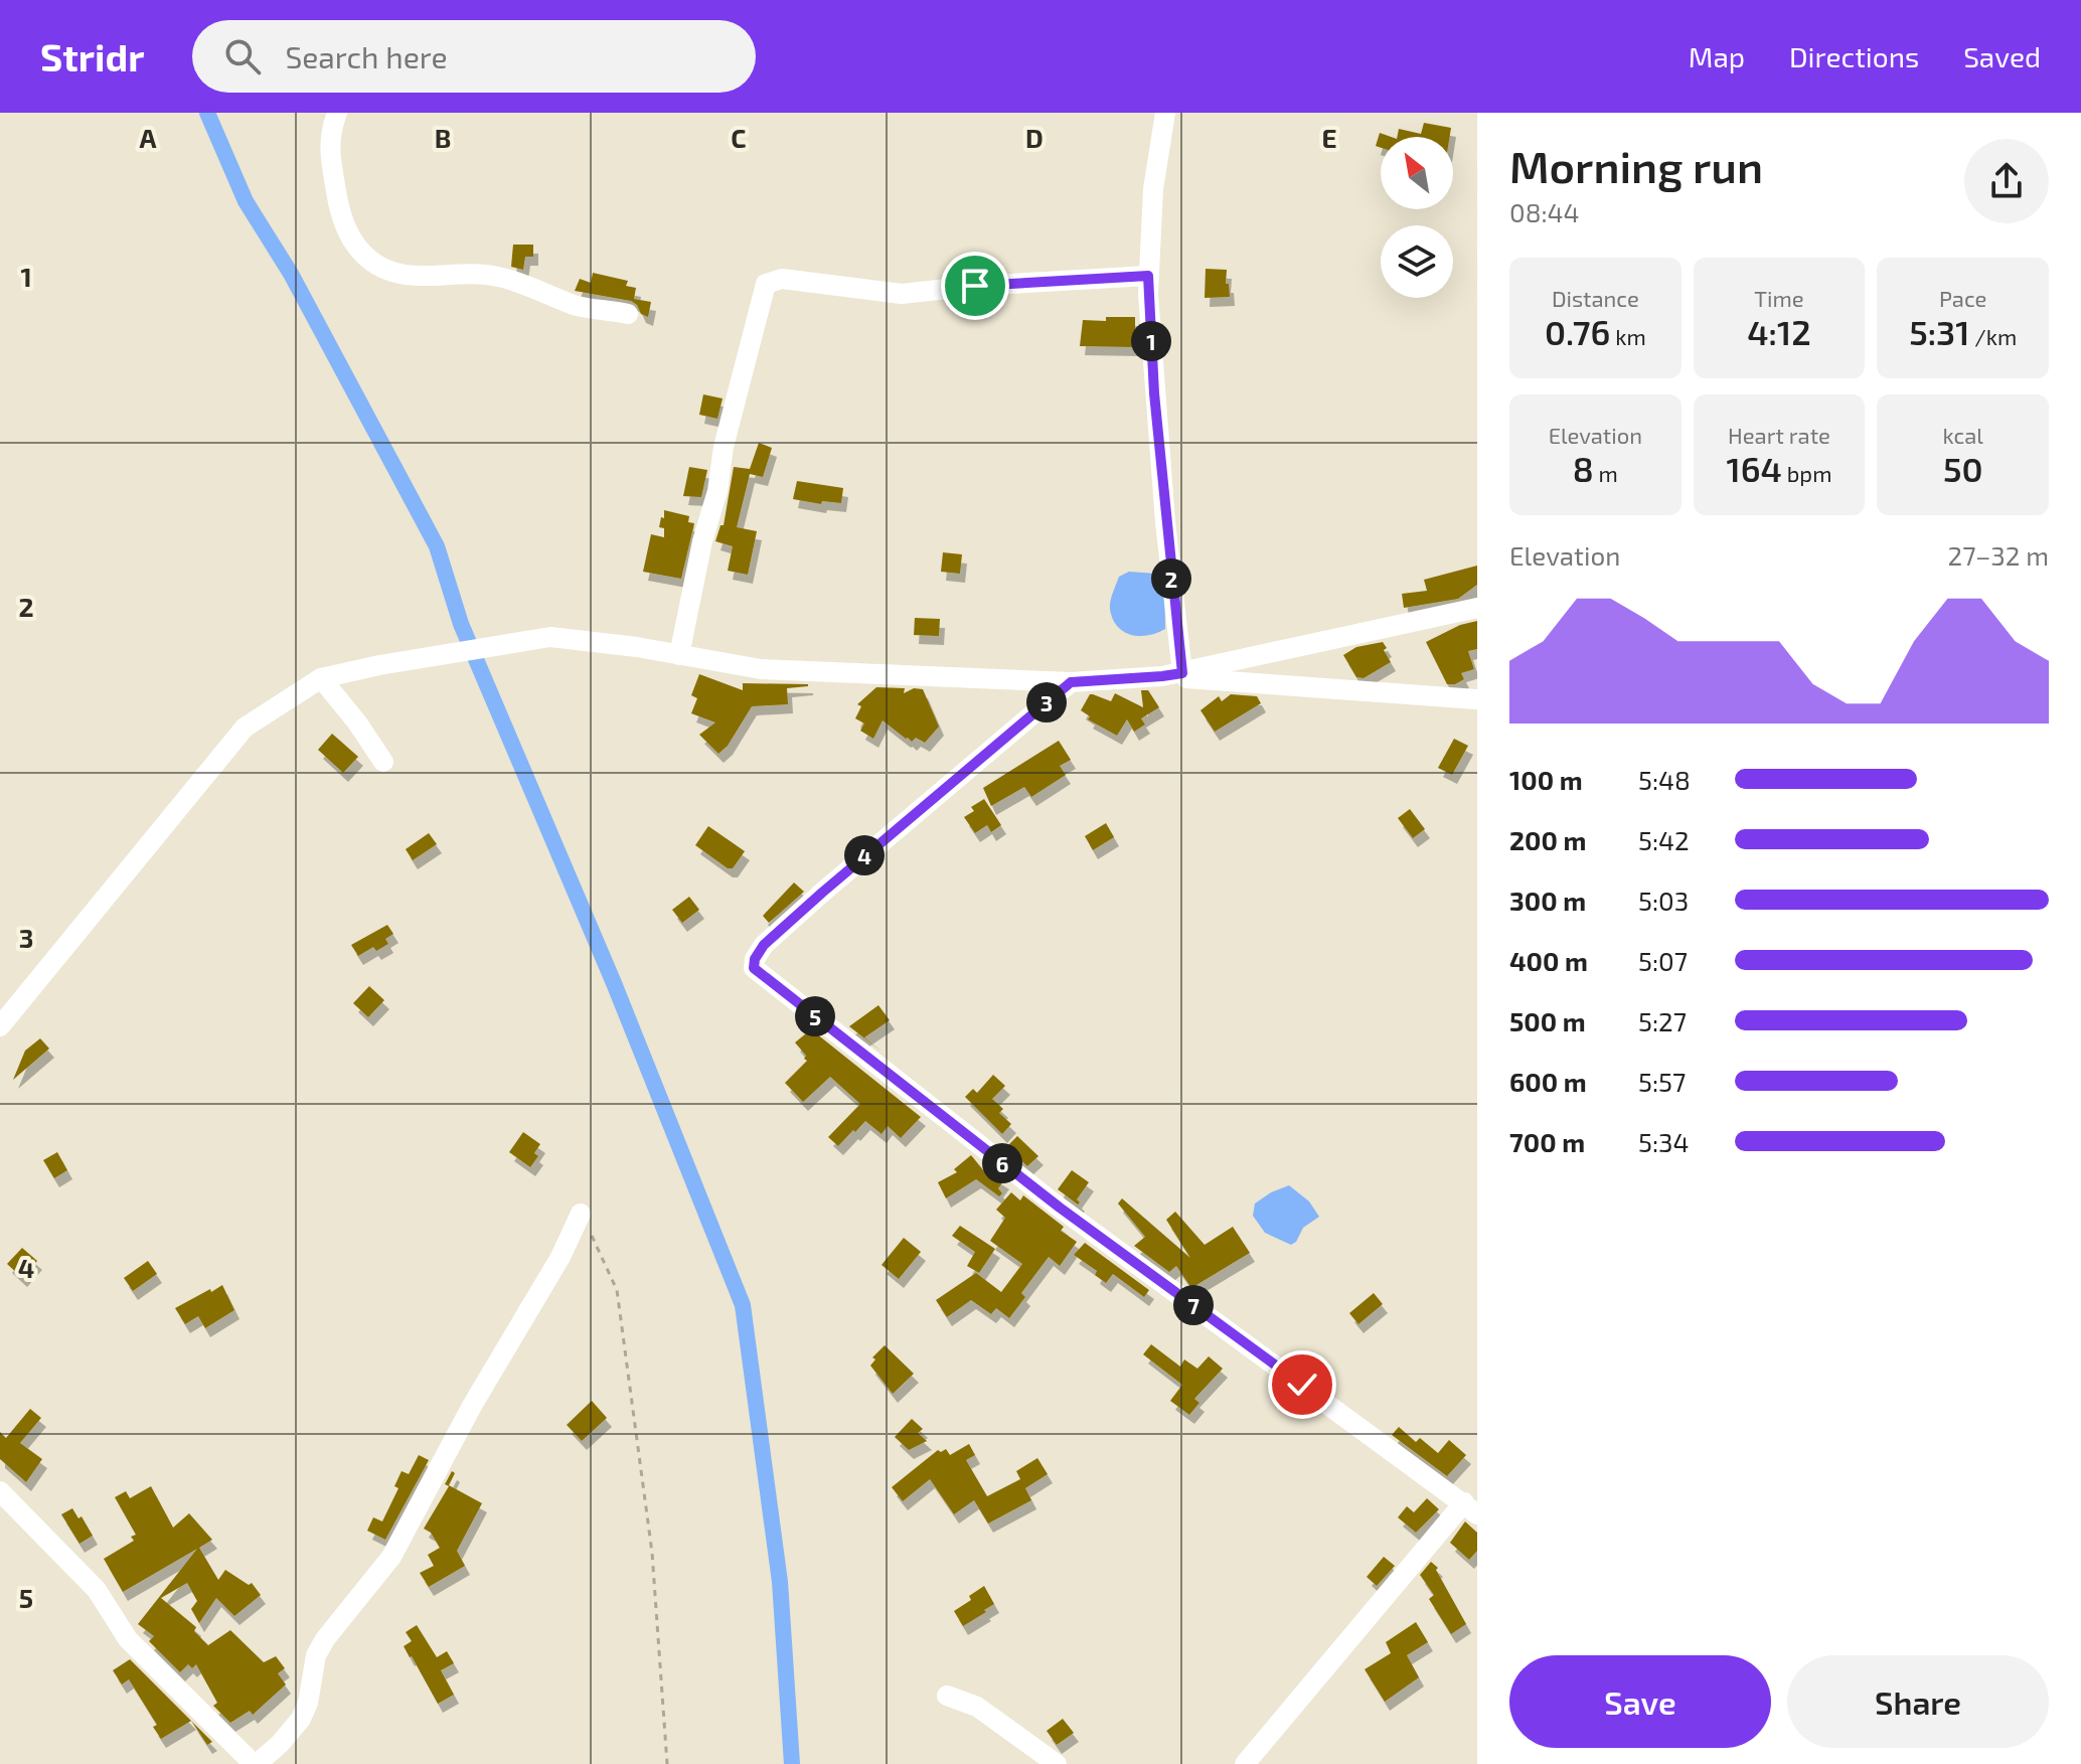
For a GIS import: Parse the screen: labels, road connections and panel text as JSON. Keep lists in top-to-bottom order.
{
  "north": "top left",
  "page": {
    "header": "Stridr",
    "search": "Search here",
    "nav": ["Map", "Directions", "Saved"],
    "heading": ["Morning run", "08:44"],
    "stats": [
      ["Distance", "0.76 km"],
      ["Time", "4:12"],
      ["Pace", "5:31 /km"],
      ["Elevation", "8 m"],
      ["Heart rate", "164 bpm"],
      ["kcal", "50"]
    ],
    "pins": [
      "1",
      "2",
      "3",
      "4",
      "5",
      "6",
      "7"
    ],
    "chart": ["Elevation", "27–32 m"],
    "list": [
      {
        "name": "100 m",
        "note": "5:48"
      },
      {
        "name": "200 m",
        "note": "5:42"
      },
      {
        "name": "300 m",
        "note": "5:03"
      },
      {
        "name": "400 m",
        "note": "5:07"
      },
      {
        "name": "500 m",
        "note": "5:27"
      },
      {
        "name": "600 m",
        "note": "5:57"
      },
      {
        "name": "700 m",
        "note": "5:34"
      }
    ],
    "buttons": ["Save", "Share"]
  },
  "grid": {
    "columns": [
      "A",
      "B",
      "C",
      "D",
      "E"
    ],
    "rows": [
      "1",
      "2",
      "3",
      "4",
      "5"
    ]
  }
}
